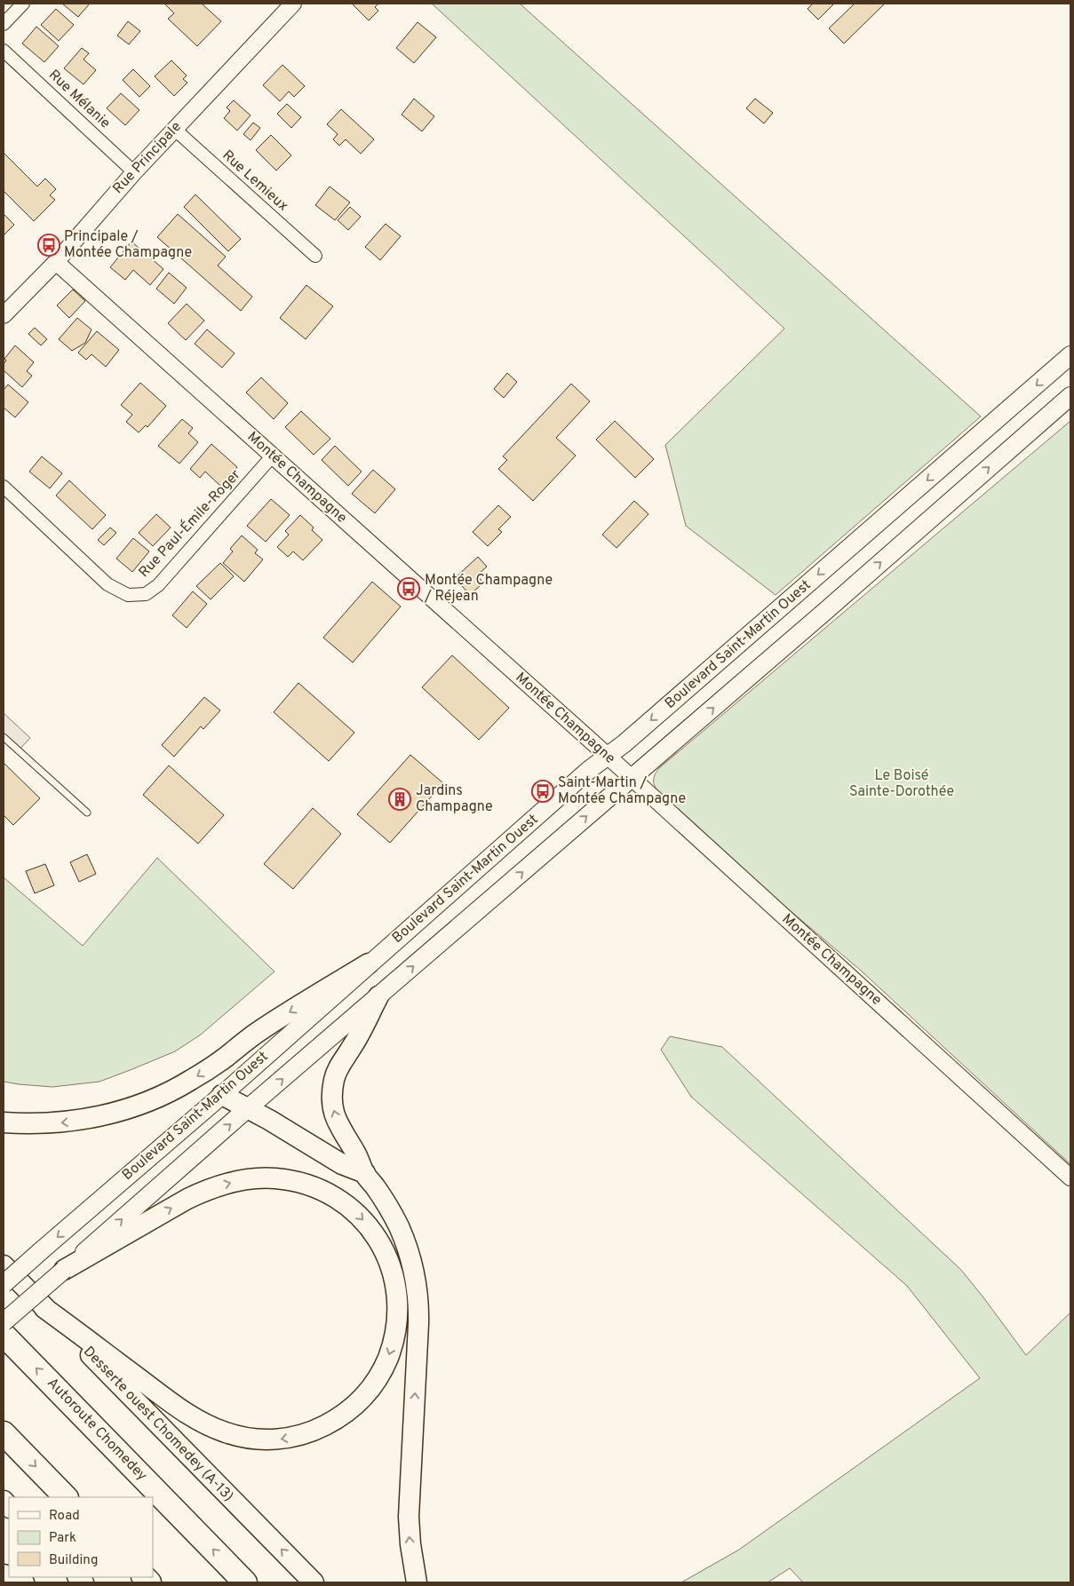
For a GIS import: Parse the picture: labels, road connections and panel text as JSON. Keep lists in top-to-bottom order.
{
  "streets": {
    "highway": ["Autoroute Chomedey"],
    "main road": ["Boulevard Saint-Martin Ouest", "Desserte ouest Chomedey (A-13)"],
    "street": [
      "Rue Mélanie",
      "Rue Principale",
      "Rue Lemieux",
      "Montée Champagne",
      "Rue Paul-Émile-Roger"
    ]
  },
  "crossings": [
    ["Rue Mélanie", "Rue Principale"],
    ["Rue Principale", "Rue Lemieux"],
    ["Rue Principale", "Montée Champagne"],
    ["Montée Champagne", "Rue Paul-Émile-Roger"],
    ["Montée Champagne", "Boulevard Saint-Martin Ouest"]
  ],
  "one_way": ["Desserte ouest Chomedey (A-13)", "Autoroute Chomedey"],
  "parks": ["Le Boisé Sainte-Dorothée"],
  "places": {
    "bus stop": ["Principale / Montée Champagne", "Montée Champagne / Réjean", "Saint-Martin / Montée Champagne"],
    "building": ["Jardins Champagne"]
  },
  "legend": ["Road", "Park", "Building"]
}
